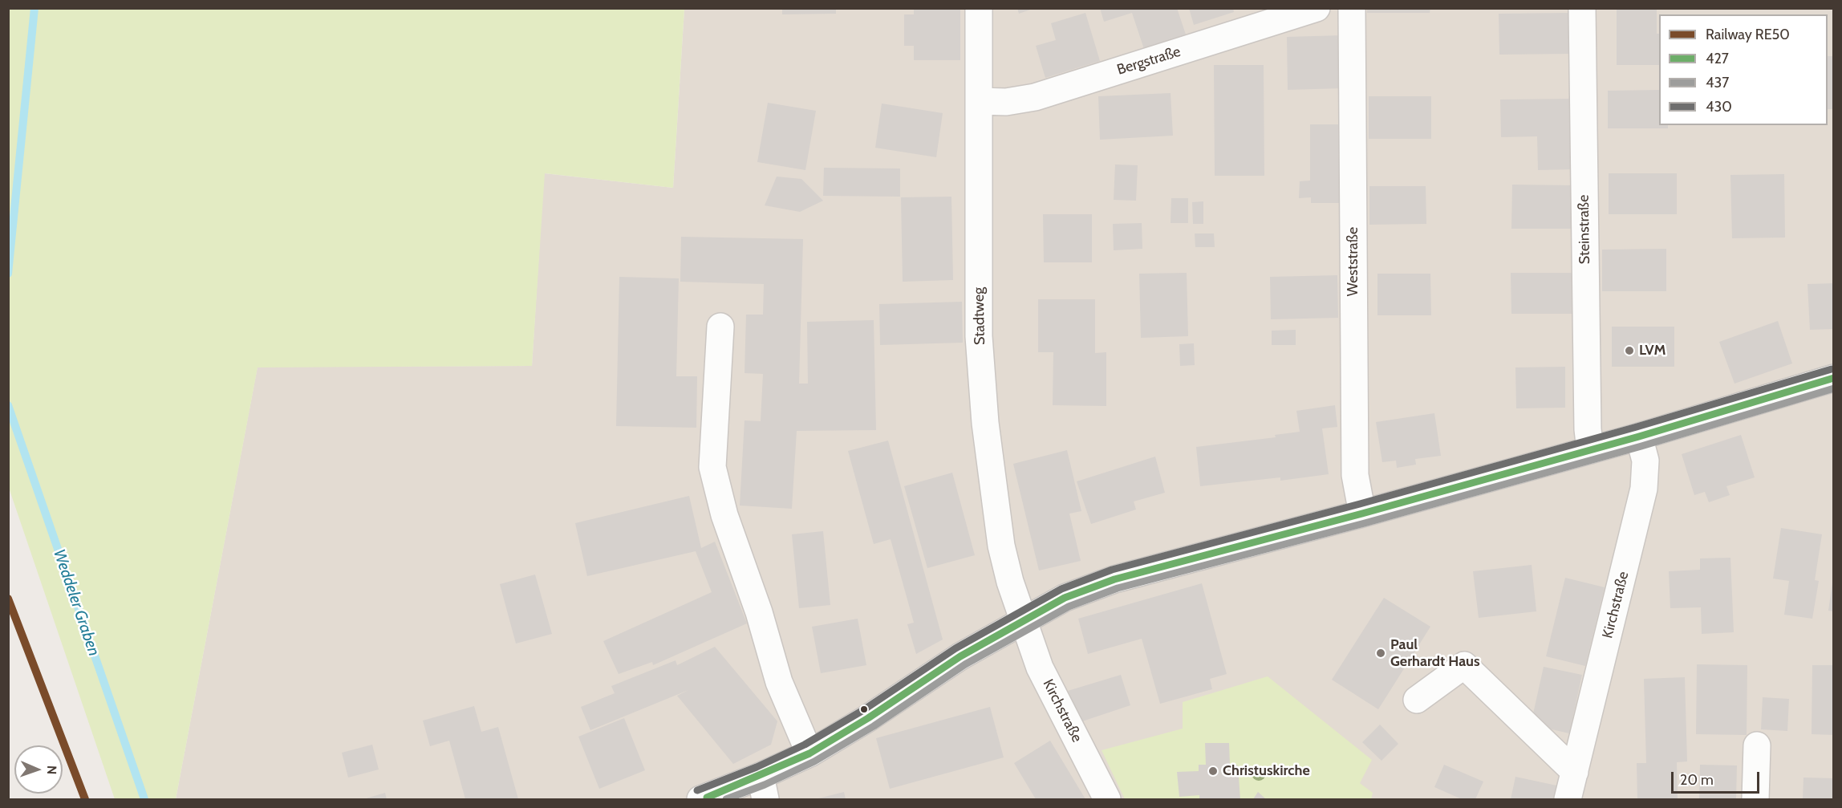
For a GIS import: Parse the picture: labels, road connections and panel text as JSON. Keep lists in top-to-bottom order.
{
  "streets": {
    "street": [
      "Bergstraße",
      "Steinstraße",
      "Weststraße",
      "Stadtweg",
      "Kirchstraße"
    ]
  },
  "crossings": [
    ["Bergstraße", "Stadtweg"],
    ["Stadtweg", "Kirchstraße"]
  ],
  "water": ["Weddeler Graben"],
  "places": ["LVM", "Paul Gerhardt Haus", "Christuskirche"],
  "lines": [
    "transit line 430",
    "transit line 427",
    "transit line 437",
    "rail line RE50"
  ],
  "legend": [
    "Railway RE50",
    "427",
    "437",
    "430"
  ],
  "scale_bar": "20 m",
  "north": "right"
}
